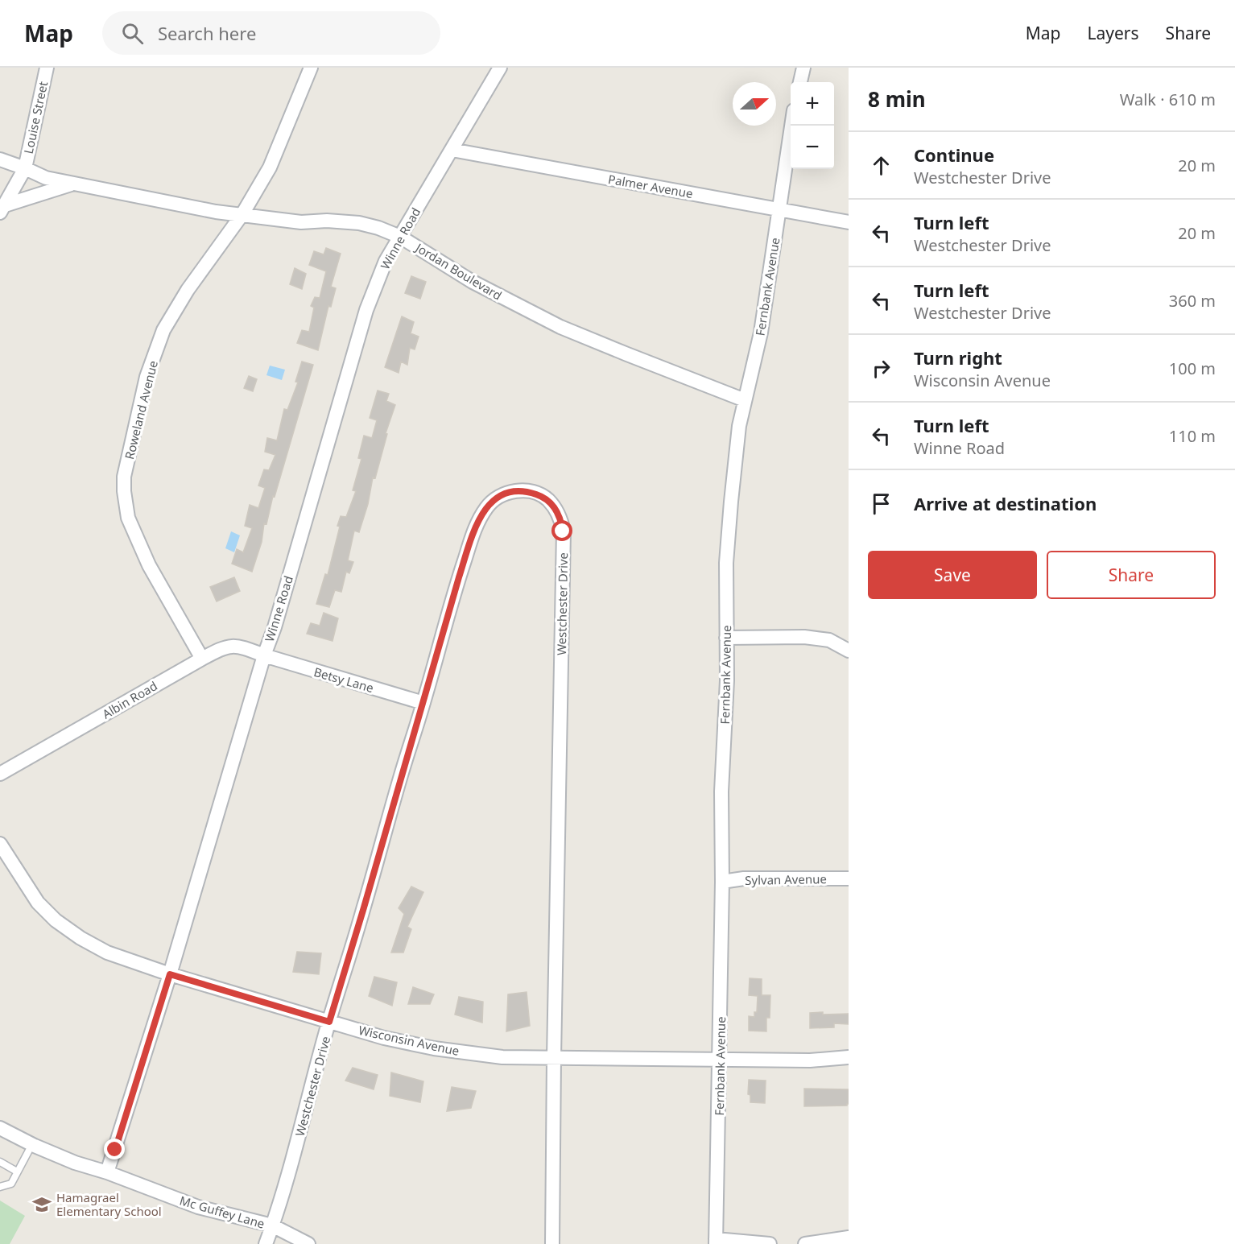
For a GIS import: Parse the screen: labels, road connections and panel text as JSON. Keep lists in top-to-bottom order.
{
  "streets": {
    "street": [
      "Louise Street",
      "Palmer Avenue",
      "Winne Road",
      "Jordan Boulevard",
      "Fernbank Avenue",
      "Roweland Avenue",
      "Westchester Drive",
      "Betsy Lane",
      "Albin Road",
      "Sylvan Avenue",
      "Wisconsin Avenue",
      "Mc Guffey Lane"
    ]
  },
  "crossings": [
    ["Louise Street", "Jordan Boulevard"],
    ["Palmer Avenue", "Winne Road"],
    ["Palmer Avenue", "Fernbank Avenue"],
    ["Winne Road", "Jordan Boulevard"],
    ["Winne Road", "Betsy Lane"],
    ["Winne Road", "Albin Road"],
    ["Winne Road", "Wisconsin Avenue"],
    ["Winne Road", "Mc Guffey Lane"],
    ["Jordan Boulevard", "Fernbank Avenue"],
    ["Jordan Boulevard", "Roweland Avenue"],
    ["Fernbank Avenue", "Sylvan Avenue"],
    ["Fernbank Avenue", "Wisconsin Avenue"],
    ["Roweland Avenue", "Albin Road"],
    ["Westchester Drive", "Betsy Lane"],
    ["Westchester Drive", "Wisconsin Avenue"],
    ["Westchester Drive", "Mc Guffey Lane"],
    ["Betsy Lane", "Albin Road"]
  ],
  "places": {
    "school or university": ["Hamagrael Elementary School"]
  },
  "north": "right",
  "page": {
    "header": "Map",
    "search": "Search here",
    "nav": ["Map", "Layers", "Share"],
    "heading": ["8 min", "Walk · 610 m"],
    "map_buttons": ["+", "−"],
    "list": [
      ["Continue", "Westchester Drive", "20 m"],
      ["Turn left", "Westchester Drive", "20 m"],
      ["Turn left", "Westchester Drive", "360 m"],
      ["Turn right", "Wisconsin Avenue", "100 m"],
      ["Turn left", "Winne Road", "110 m"],
      "Arrive at destination"
    ],
    "buttons": ["Save", "Share"]
  }
}
